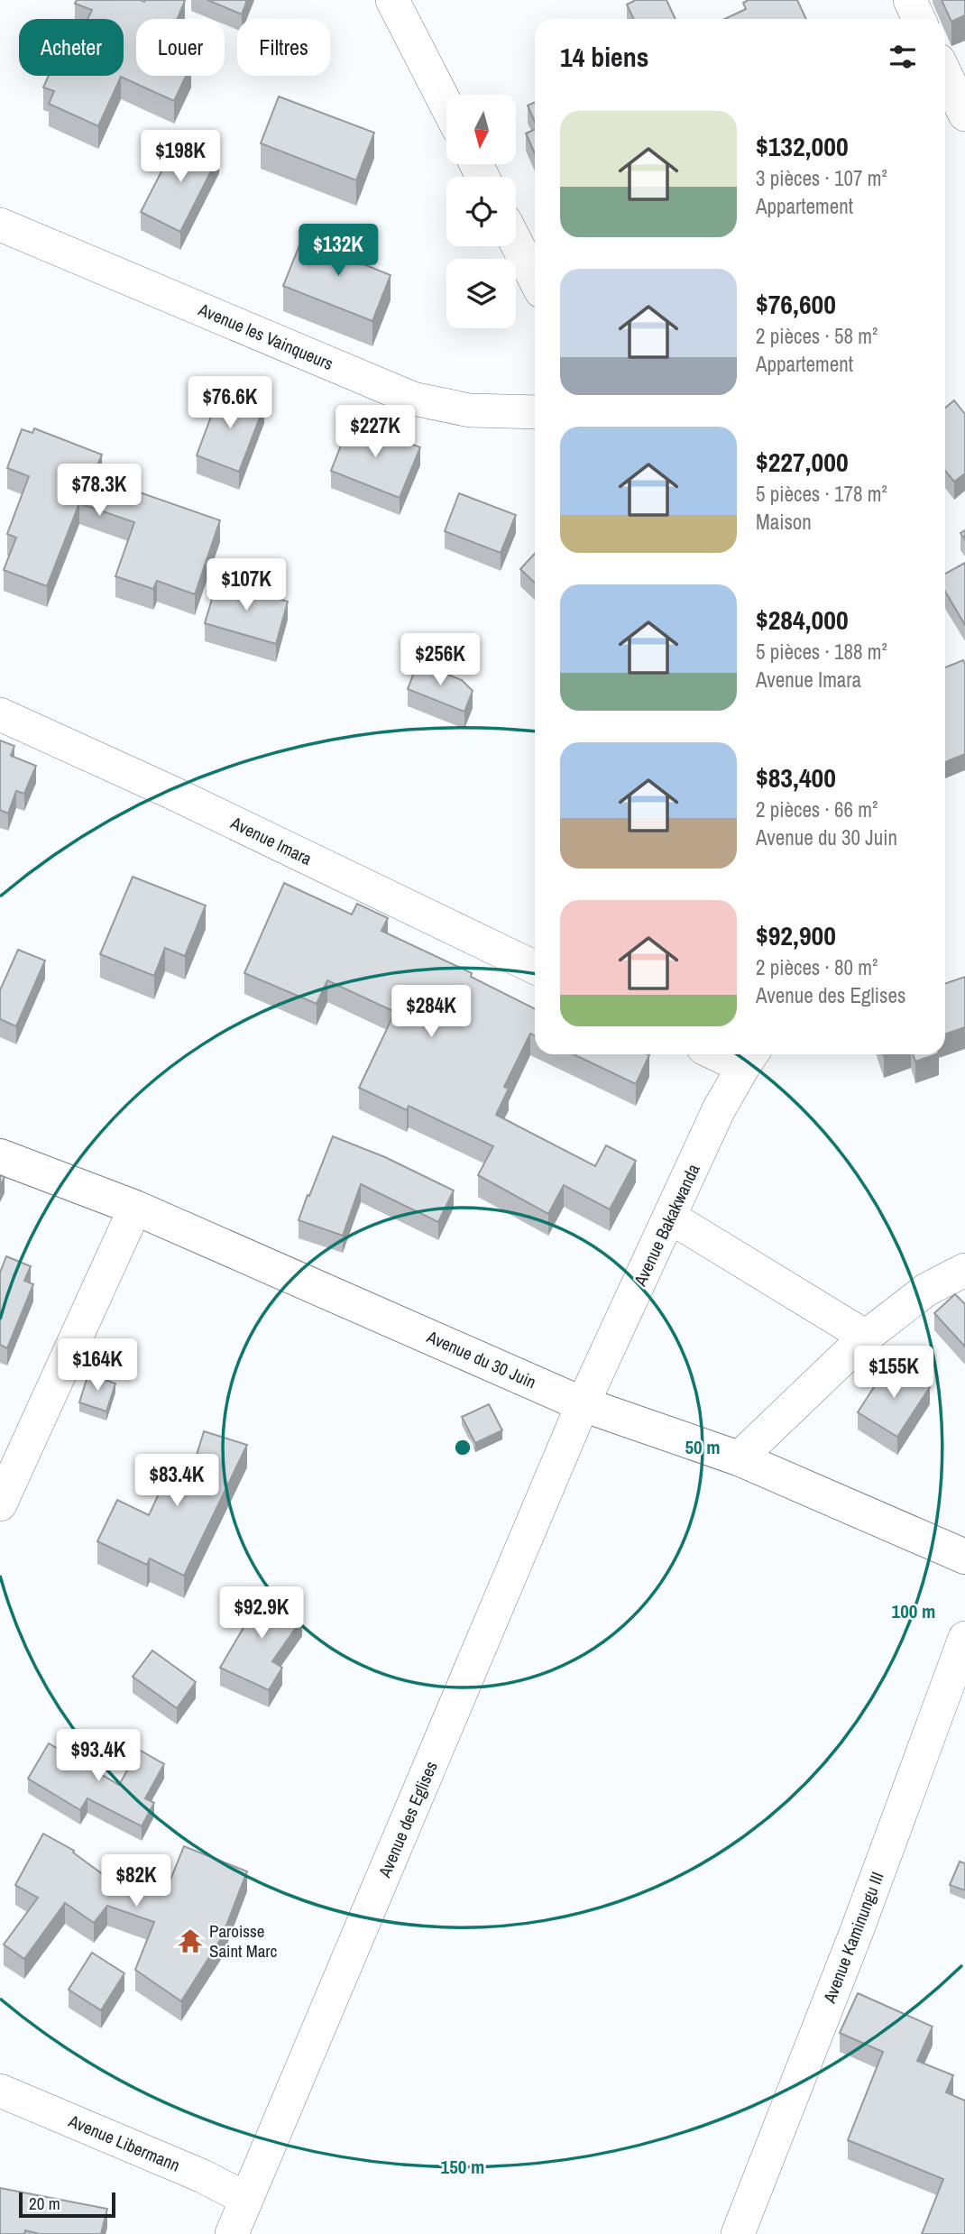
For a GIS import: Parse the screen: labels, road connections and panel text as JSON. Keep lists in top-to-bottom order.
{
  "streets": {
    "street": [
      "Avenue les Vainqueurs",
      "Avenue Imara",
      "Avenue Bakakwanda",
      "Avenue du 30 Juin",
      "Avenue des Eglises",
      "Avenue Kaminungu III",
      "Avenue Libermann"
    ]
  },
  "crossings": [
    ["Avenue Bakakwanda", "Avenue du 30 Juin"],
    ["Avenue Bakakwanda", "Avenue des Eglises"],
    ["Avenue du 30 Juin", "Avenue des Eglises"],
    ["Avenue des Eglises", "Avenue Libermann"]
  ],
  "places": {
    "temple": ["Paroisse Saint Marc"]
  },
  "scale_bar": "20 m",
  "north": "bottom",
  "page": {
    "chip": ["Acheter", "Louer", "Filtres"],
    "heading": "14 biens",
    "list": [
      {
        "name": "$132,000",
        "note": "3 pièces · 107 m² · Appartement"
      },
      {
        "name": "$76,600",
        "note": "2 pièces · 58 m² · Appartement"
      },
      {
        "name": "$227,000",
        "note": "5 pièces · 178 m² · Maison"
      },
      {
        "name": "$284,000",
        "note": "5 pièces · 188 m² · Avenue Imara"
      },
      {
        "name": "$83,400",
        "note": "2 pièces · 66 m² · Avenue du 30 Juin"
      },
      {
        "name": "$92,900",
        "note": "2 pièces · 80 m² · Avenue des Eglises"
      }
    ],
    "price": [
      "$198K",
      "$132K",
      "$76.6K",
      "$227K",
      "$78.3K",
      "$107K",
      "$256K",
      "$284K",
      "$164K",
      "$155K",
      "$83.4K",
      "$92.9K",
      "$93.4K",
      "$82K"
    ],
    "scale": "20 m"
  },
  "rings": ["50 m", "100 m", "150 m"]
}
